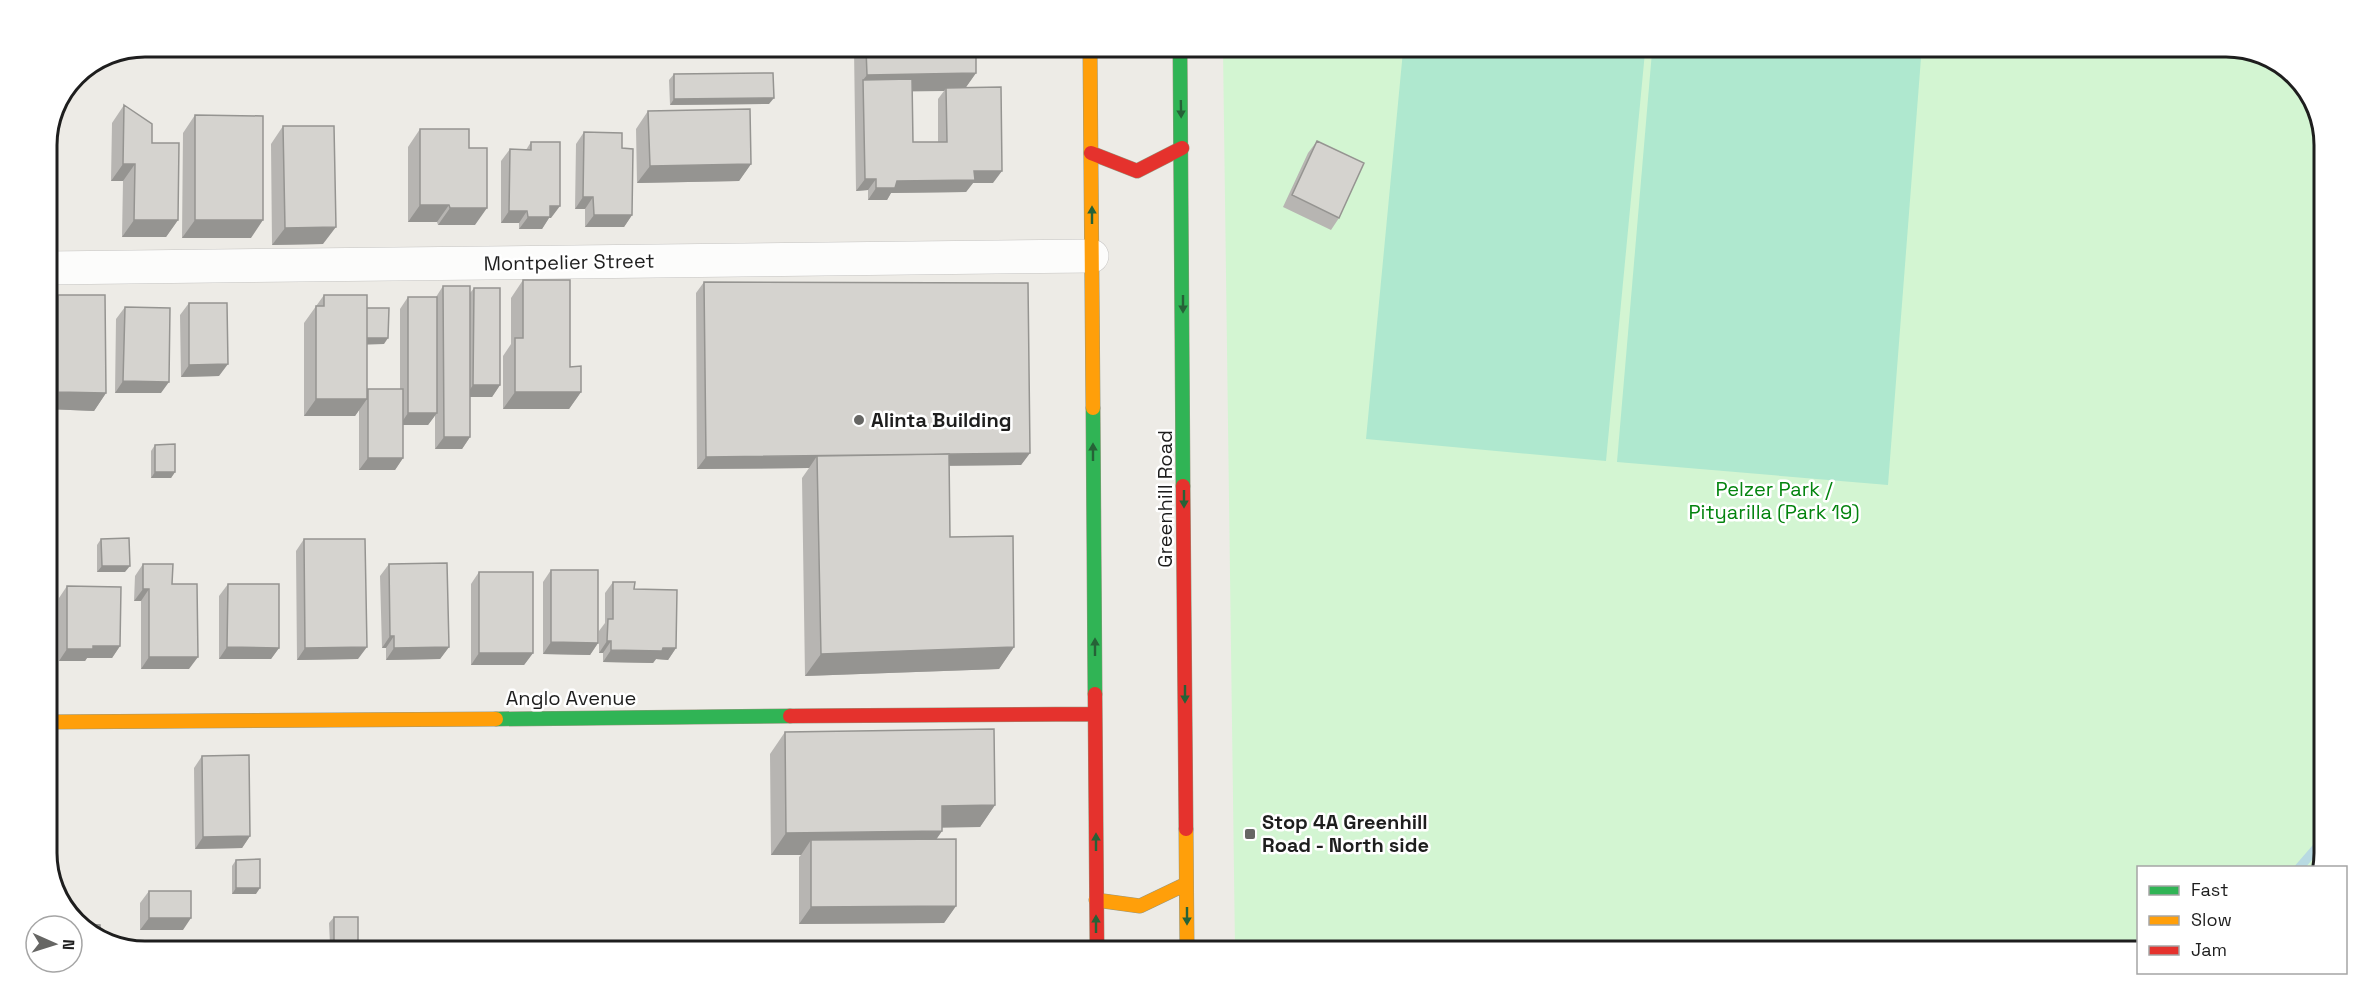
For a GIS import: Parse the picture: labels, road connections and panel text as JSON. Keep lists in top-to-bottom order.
{
  "streets": {
    "main road": ["Greenhill Road", "Anglo Avenue"],
    "street": ["Montpelier Street"]
  },
  "parks": ["Pelzer Park / Pityarilla (Park 19)"],
  "places": {
    "other": ["Alinta Building"],
    "transit": ["Stop 4A Greenhill Road - North side"]
  },
  "legend": ["Fast", "Slow", "Jam"],
  "north": "right"
}
